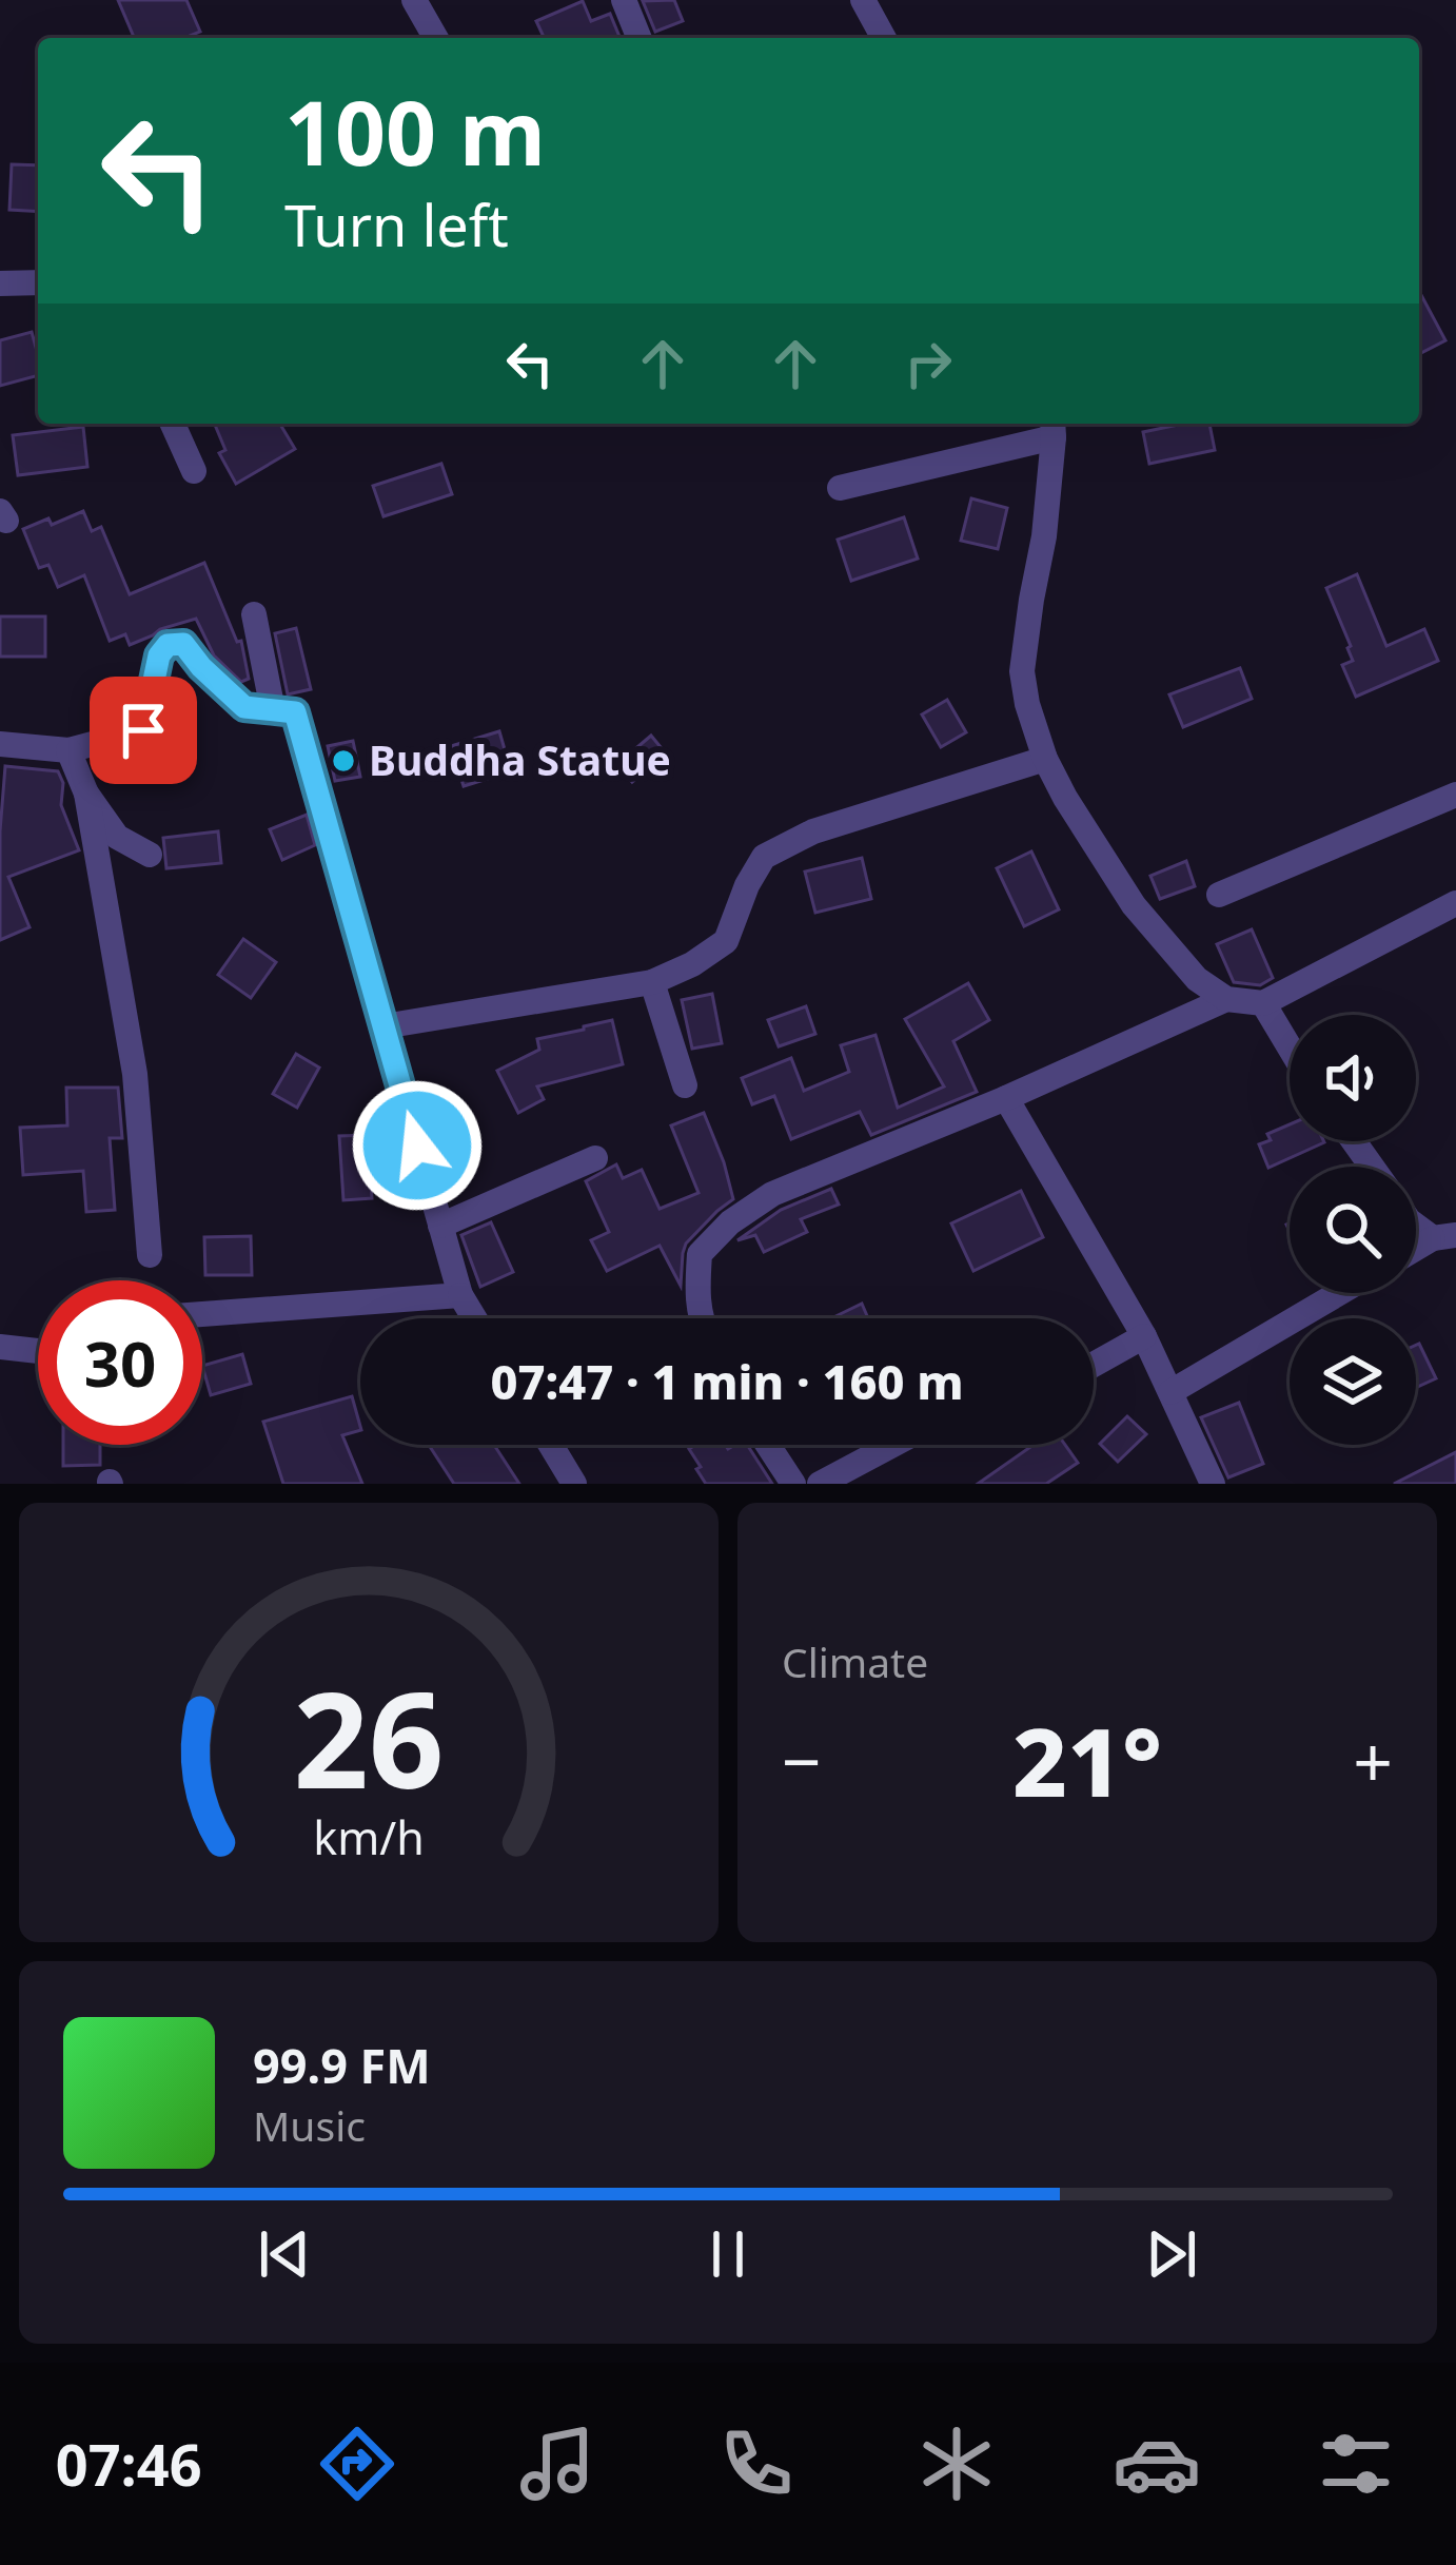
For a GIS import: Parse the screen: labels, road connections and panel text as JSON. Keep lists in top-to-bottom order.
{
  "places": ["Buddha Statue"],
  "page": {
    "turn": ["100 m", "Turn left"],
    "limit": "30",
    "trip": "07:47 · 1 min · 160 m",
    "tile": "Climate",
    "heat": ["−", "21°", "+"],
    "song": ["99.9 FM", "Music"],
    "tabs": "07:46",
    "gauge": ["26", "km/h"]
  }
}
